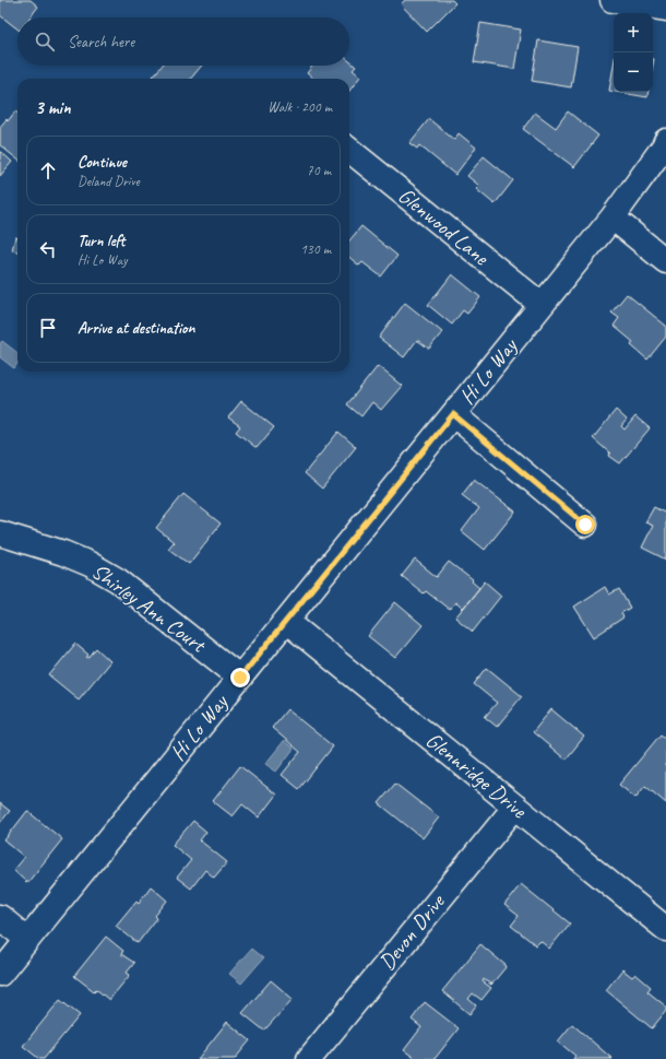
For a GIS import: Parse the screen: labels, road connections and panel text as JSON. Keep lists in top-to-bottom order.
{
  "streets": {
    "street": [
      "Glenwood Lane",
      "Hi Lo Way",
      "Shirley Ann Court",
      "Glennridge Drive",
      "Devon Drive"
    ]
  },
  "crossings": [
    ["Glenwood Lane", "Hi Lo Way"],
    ["Hi Lo Way", "Shirley Ann Court"],
    ["Hi Lo Way", "Glennridge Drive"],
    ["Glennridge Drive", "Devon Drive"]
  ],
  "page": {
    "map_buttons": ["+", "−"],
    "search": "Search here",
    "heading": ["3 min", "Walk · 200 m"],
    "list": [
      ["Continue", "Deland Drive", "70 m"],
      ["Turn left", "Hi Lo Way", "130 m"],
      "Arrive at destination"
    ]
  }
}
